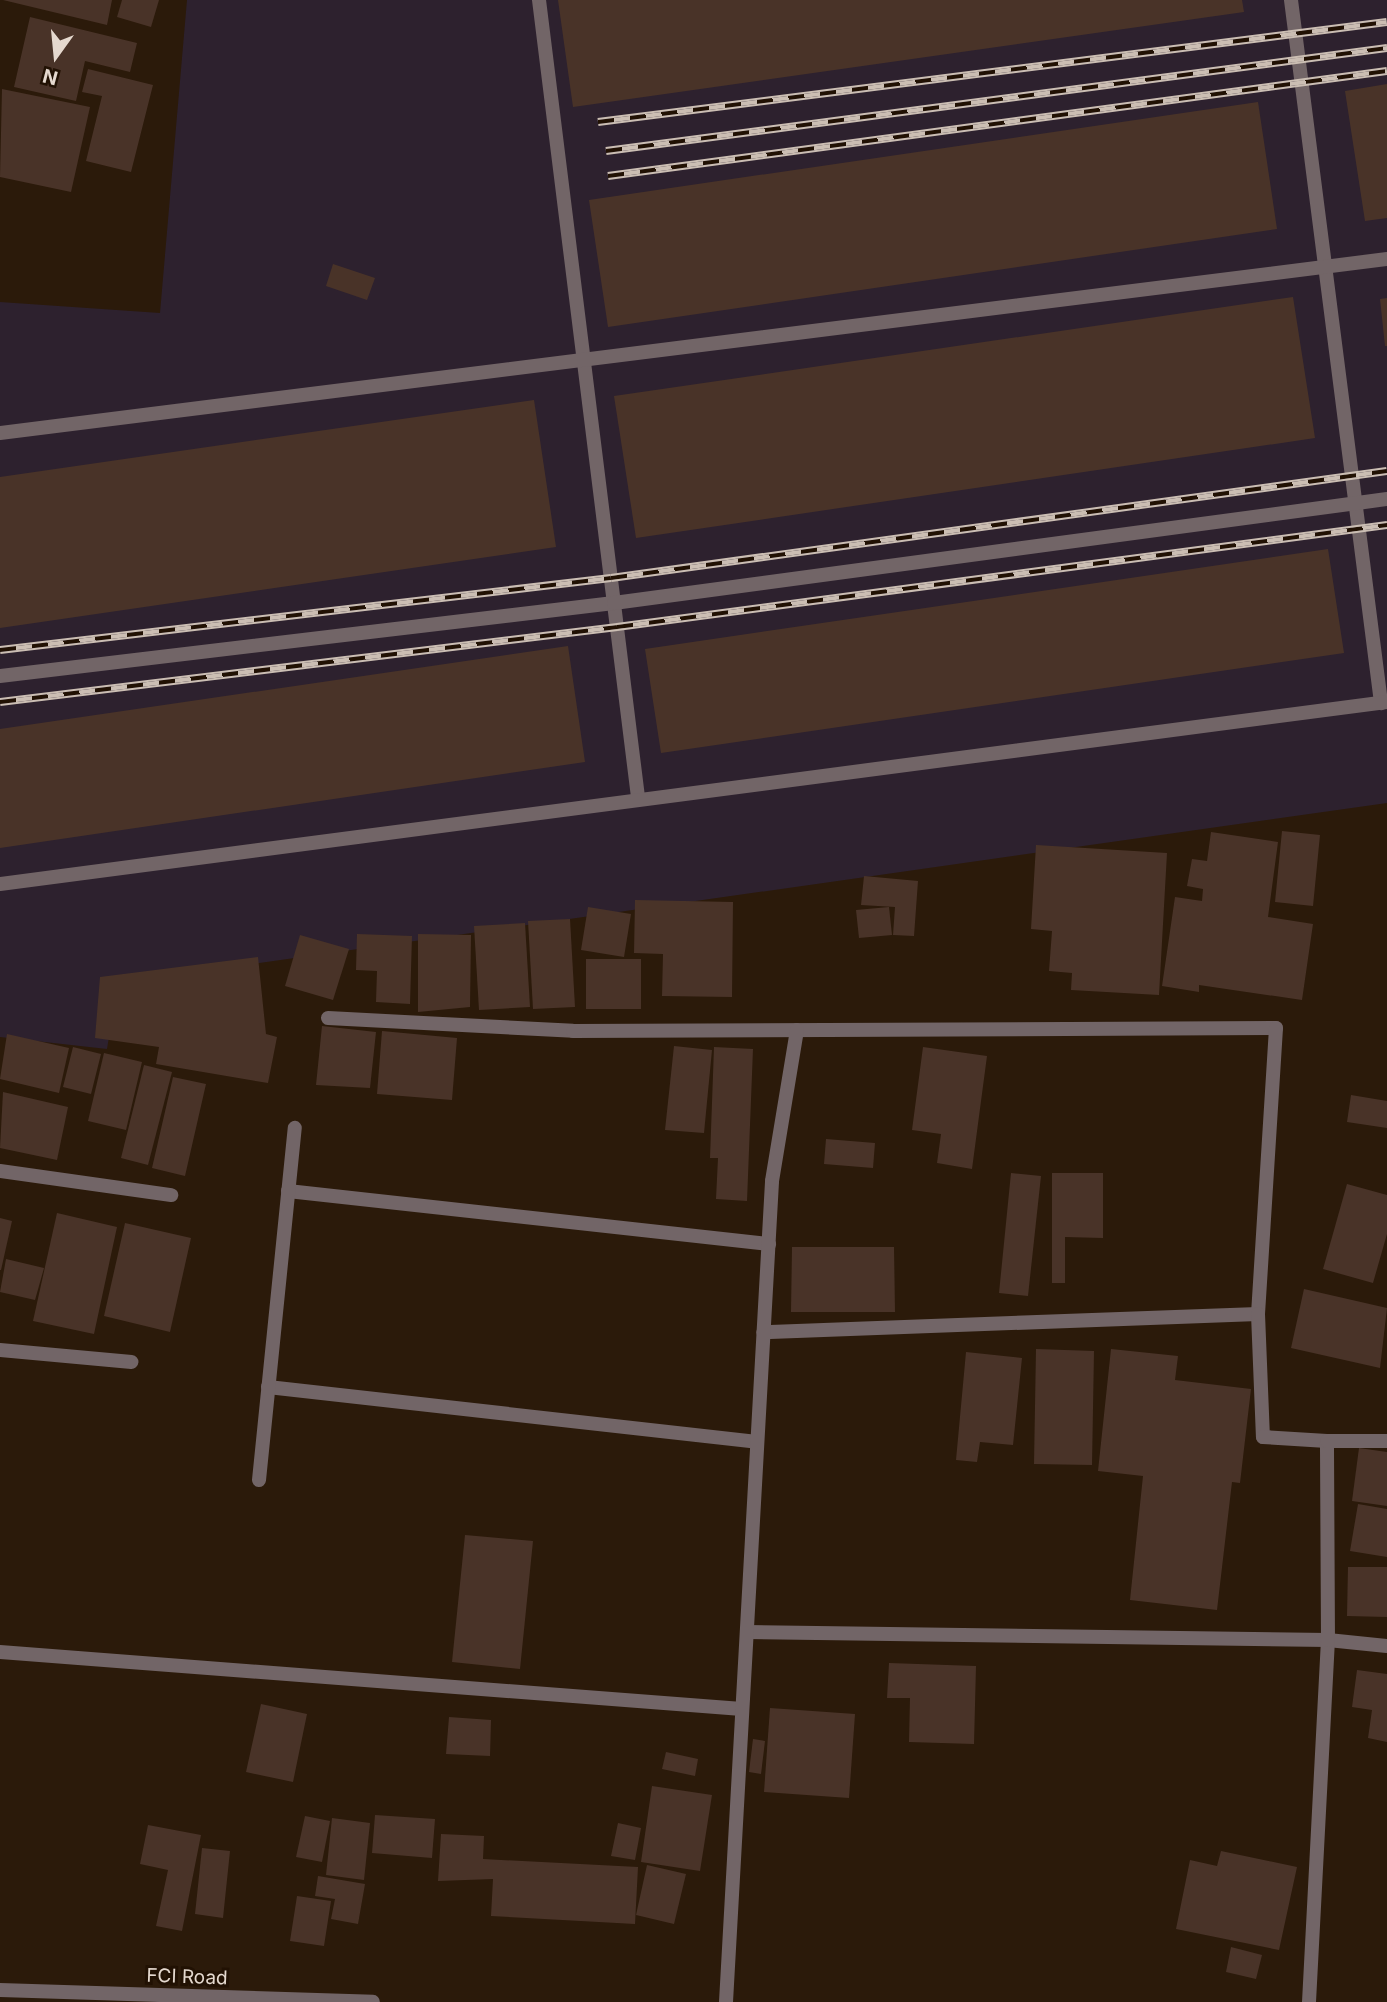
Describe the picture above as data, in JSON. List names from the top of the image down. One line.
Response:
{"streets":{"street":["FCI Road"]},"north":"bottom"}
